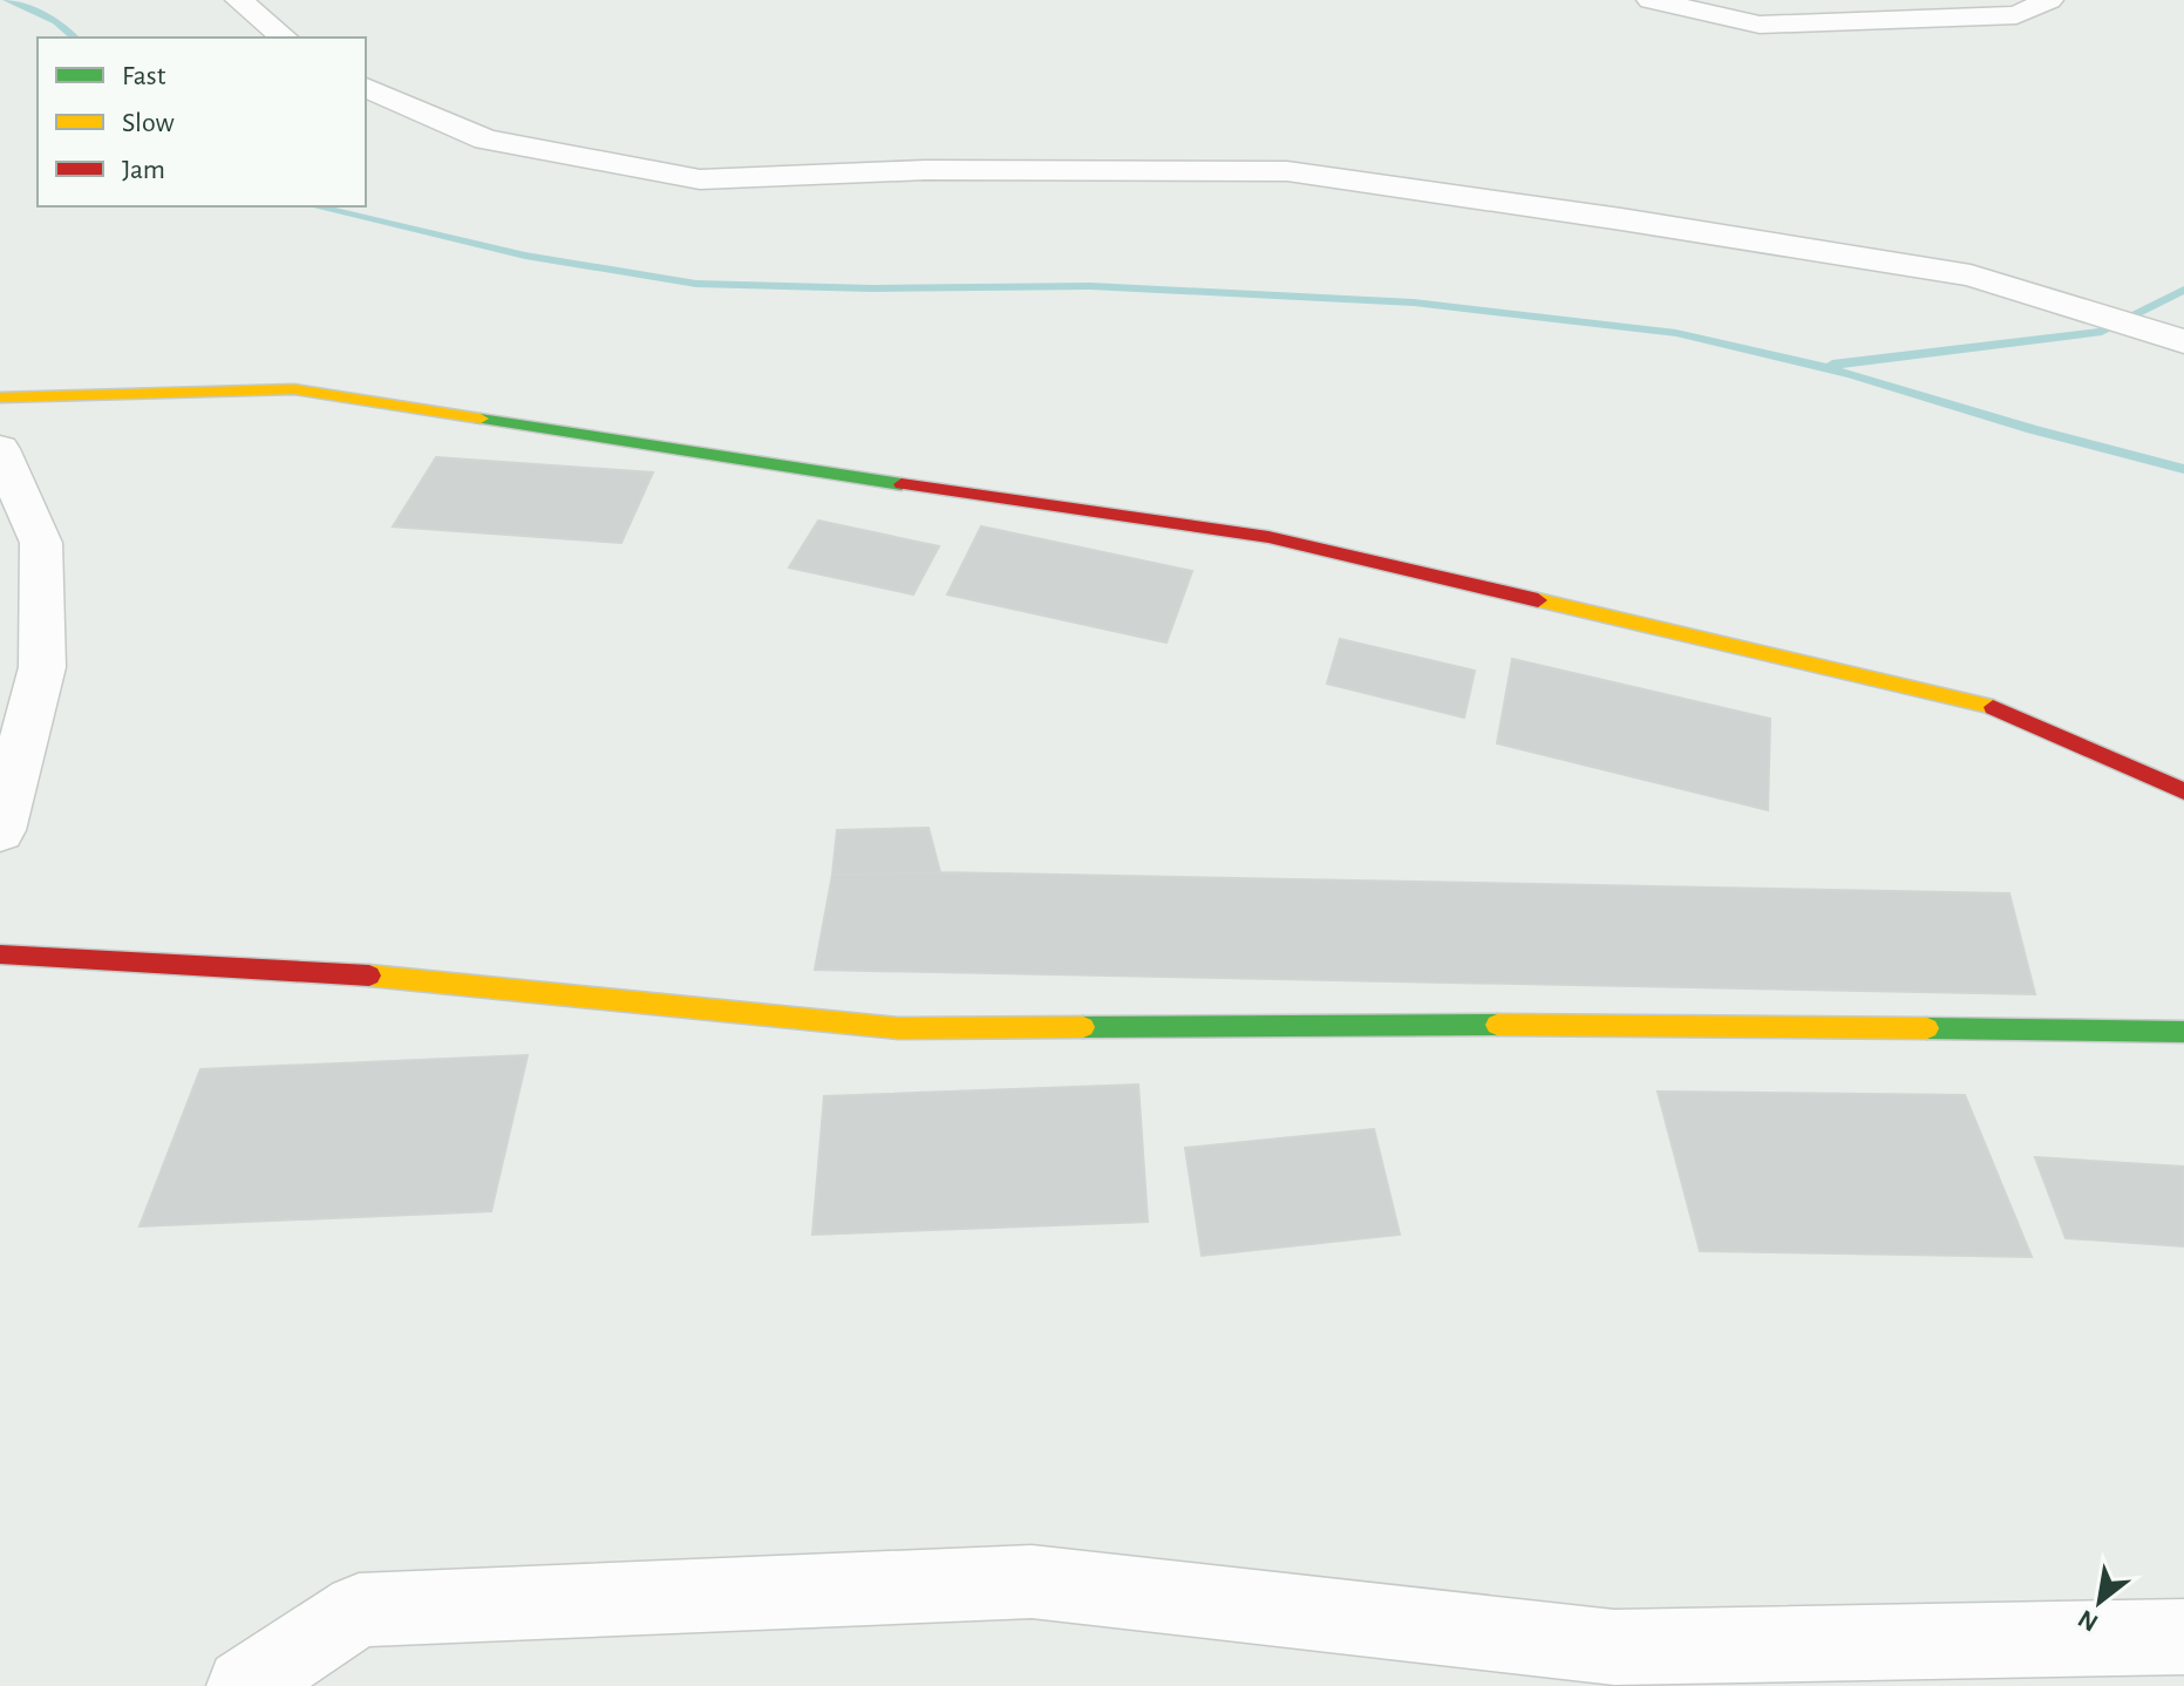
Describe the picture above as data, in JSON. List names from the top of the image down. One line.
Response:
{"legend":["Fast","Slow","Jam"],"north":"bottom left"}
